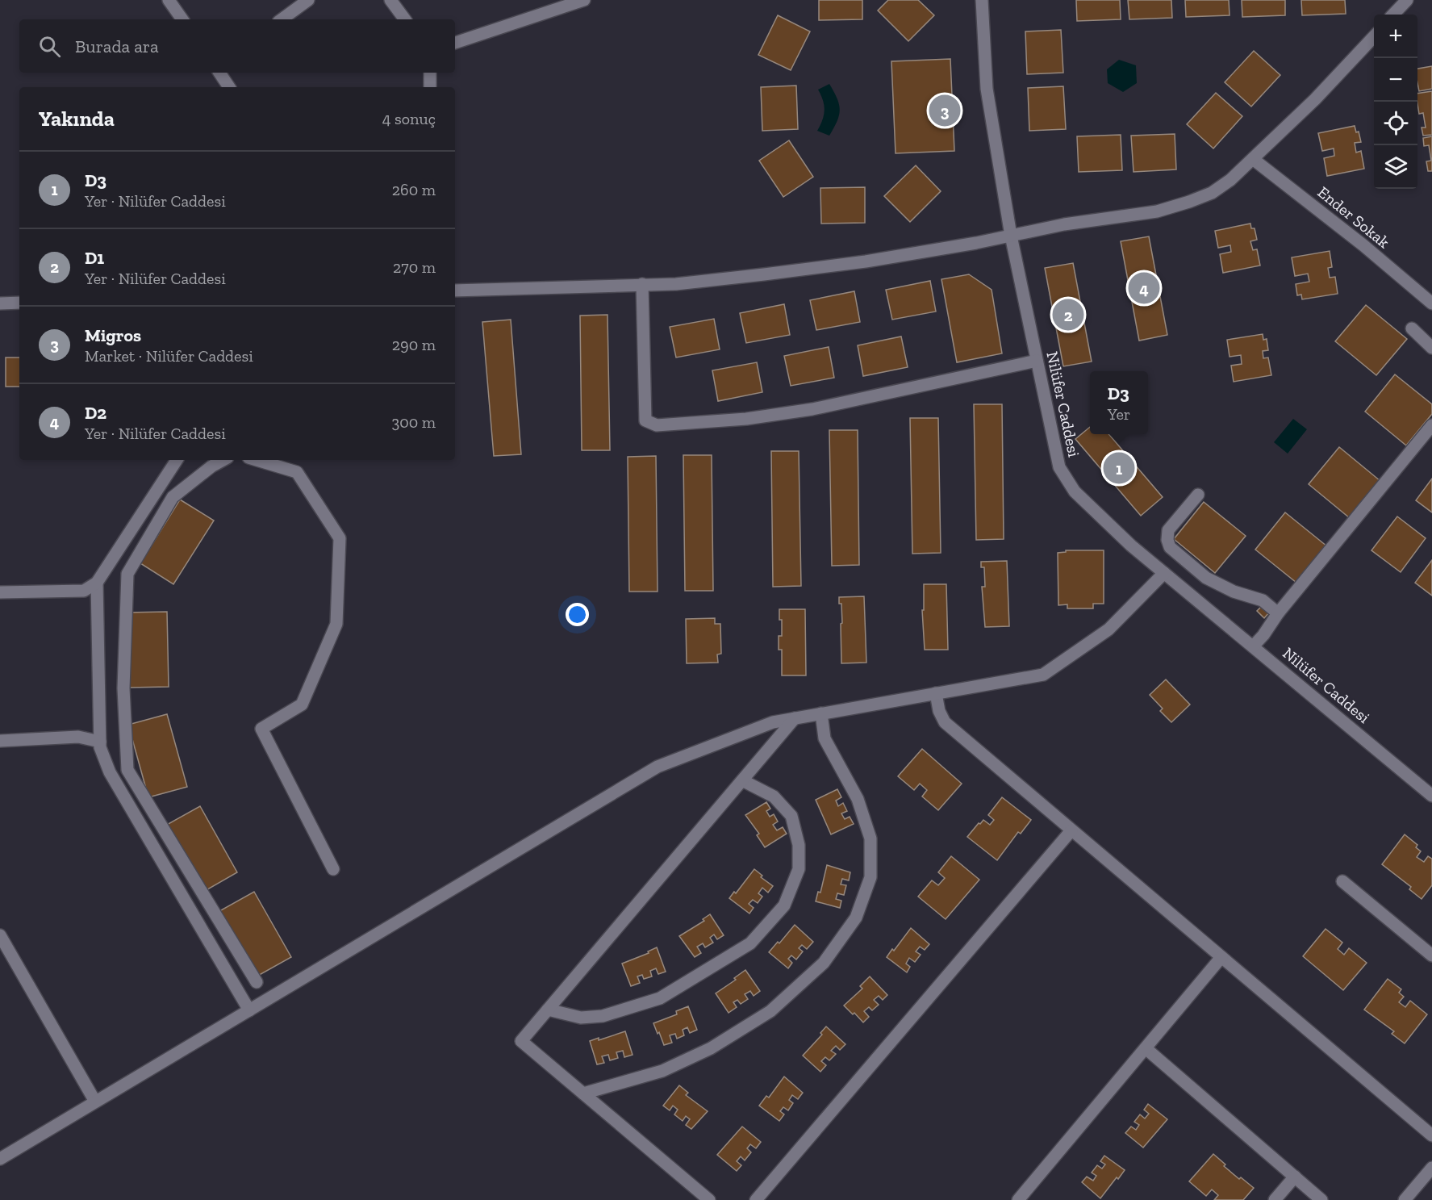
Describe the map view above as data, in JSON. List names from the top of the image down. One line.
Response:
{"streets":{"street":["Ender Sokak","Nilüfer Caddesi"]},"page":{"map_buttons":["+","−"],"search":"Burada ara","heading":["Yakında","4 sonuç"],"pins":["3","4","2","1"],"list":[{"mark":"1","name":"D3","note":"Yer · Nilüfer Caddesi","value":"260 m"},{"mark":"2","name":"D1","note":"Yer · Nilüfer Caddesi","value":"270 m"},{"mark":"3","name":"Migros","note":"Market · Nilüfer Caddesi","value":"290 m"},{"mark":"4","name":"D2","note":"Yer · Nilüfer Caddesi","value":"300 m"}],"popup":["D3","Yer"]}}
